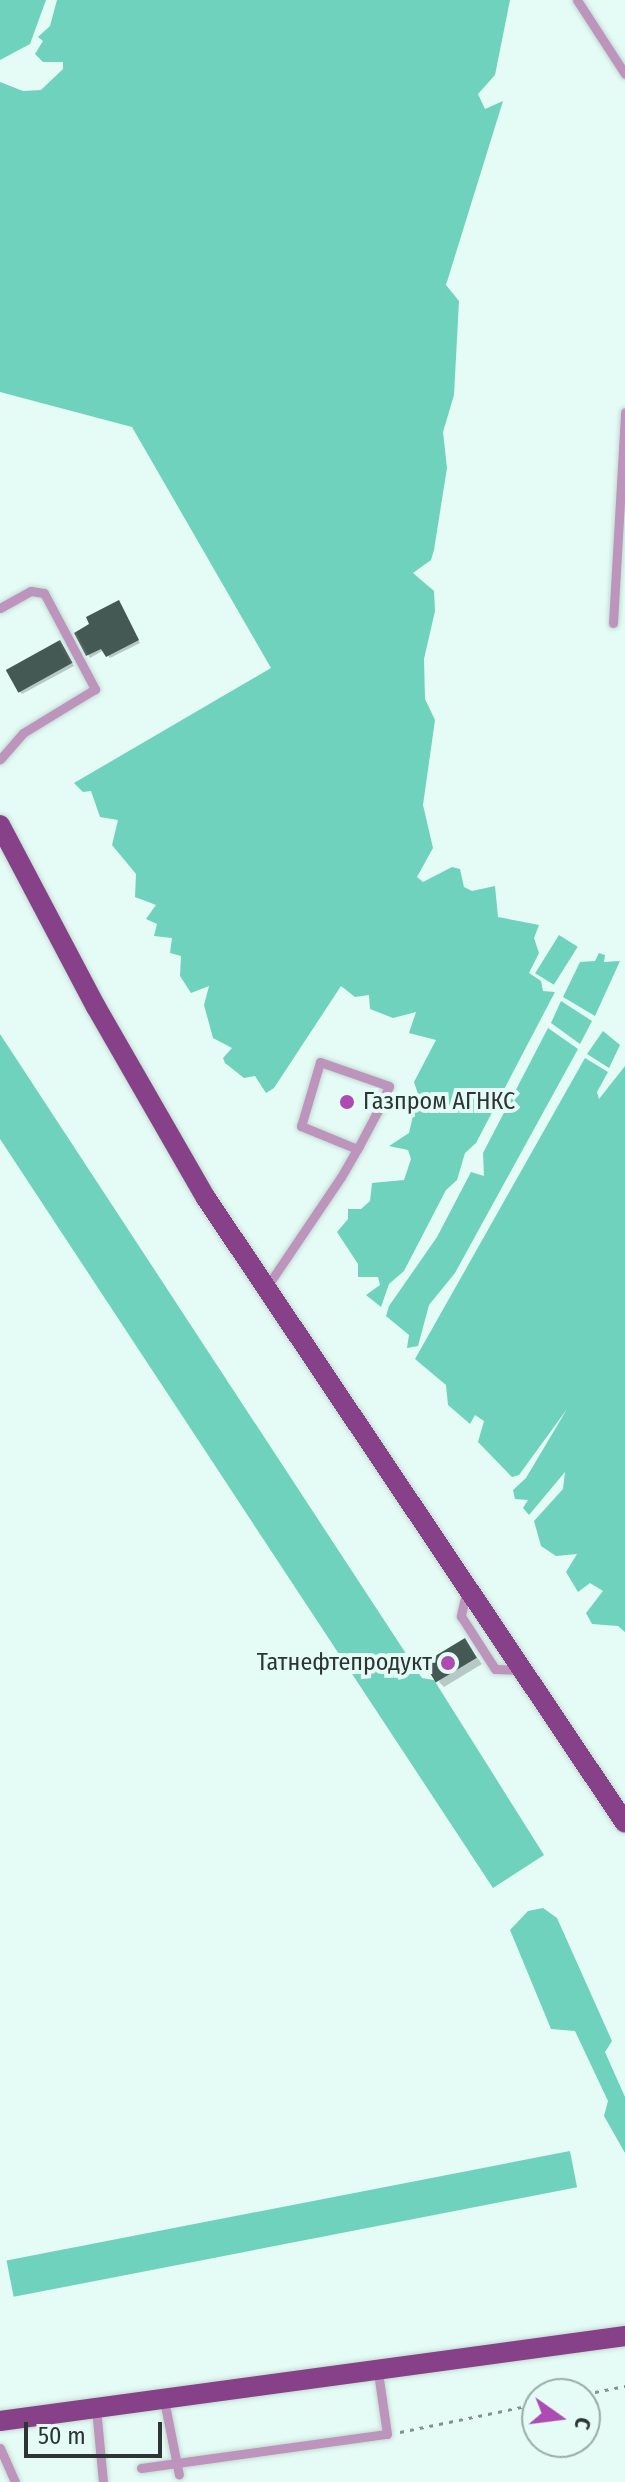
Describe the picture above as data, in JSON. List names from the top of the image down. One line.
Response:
{"places":["Газпром АГНКС","Татнефтепродукт"],"scale_bar":"50 m","north":"right"}
